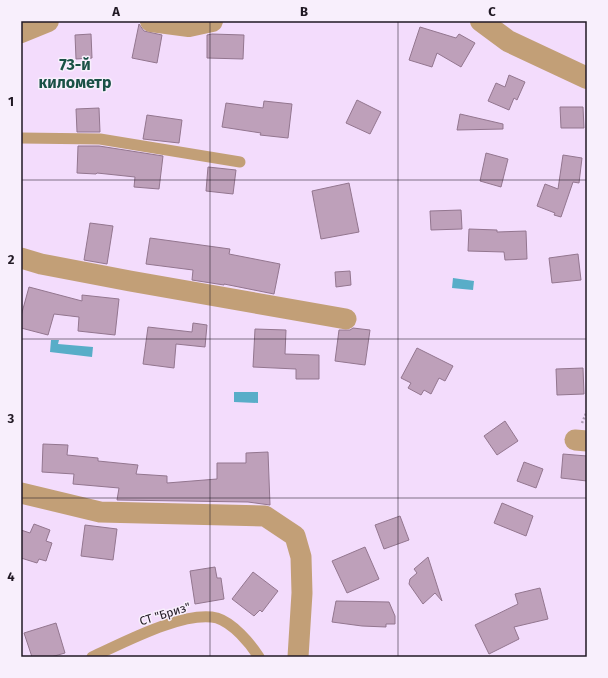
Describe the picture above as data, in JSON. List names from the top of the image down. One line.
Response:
{"streets":{"lane":["СТ \"Бриз\""]},"districts":["73-й километр"],"grid":{"columns":["A","B","C"],"rows":["1","2","3","4"]}}
